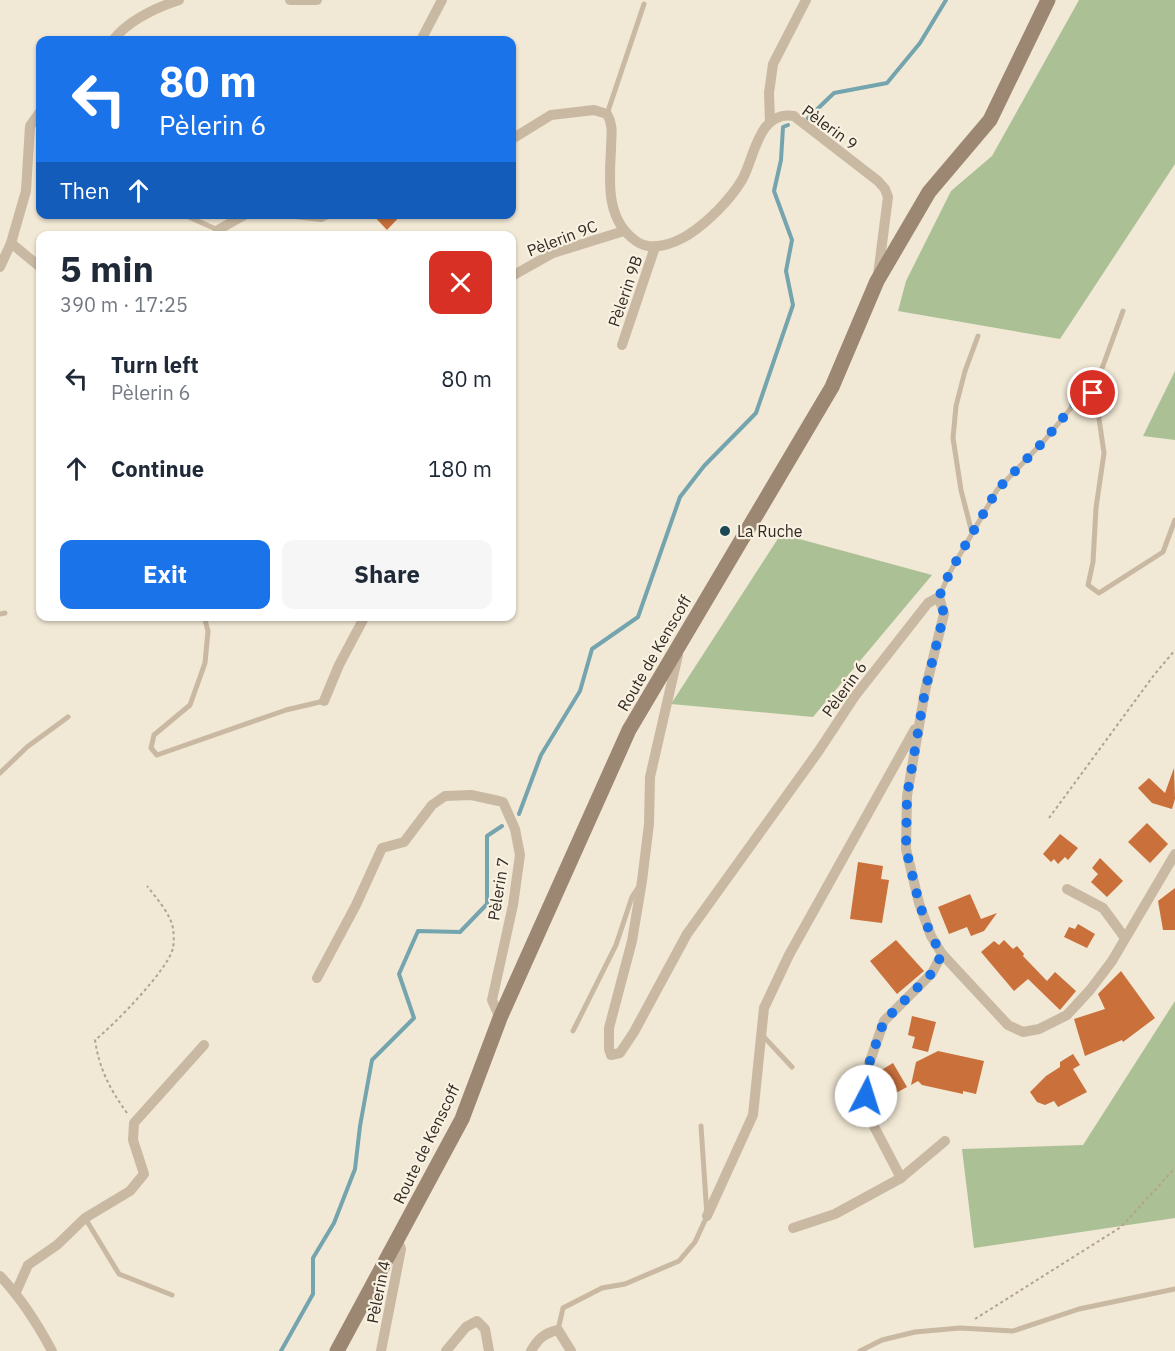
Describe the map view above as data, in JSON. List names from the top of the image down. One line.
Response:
{"streets":{"main road":["Route de Kenscoff"],"street":["Pèlerin 9","Pèlerin 9C","Pèlerin 9B","Pèlerin 6","Pèlerin 7","Pèlerin 4"]},"crossings":[["Pèlerin 9","Route de Kenscoff"],["Route de Kenscoff","Pèlerin 6"],["Route de Kenscoff","Pèlerin 7"],["Route de Kenscoff","Pèlerin 4"]],"places":["La Ruche"],"page":{"turn":["80 m","Pèlerin 6"],"then":"Then","heading":["5 min","390 m · 17:25"],"list":[{"name":"Turn left","note":"Pèlerin 6","value":"80 m"},{"name":"Continue","value":"180 m"}],"buttons":["Exit","Share"]}}
